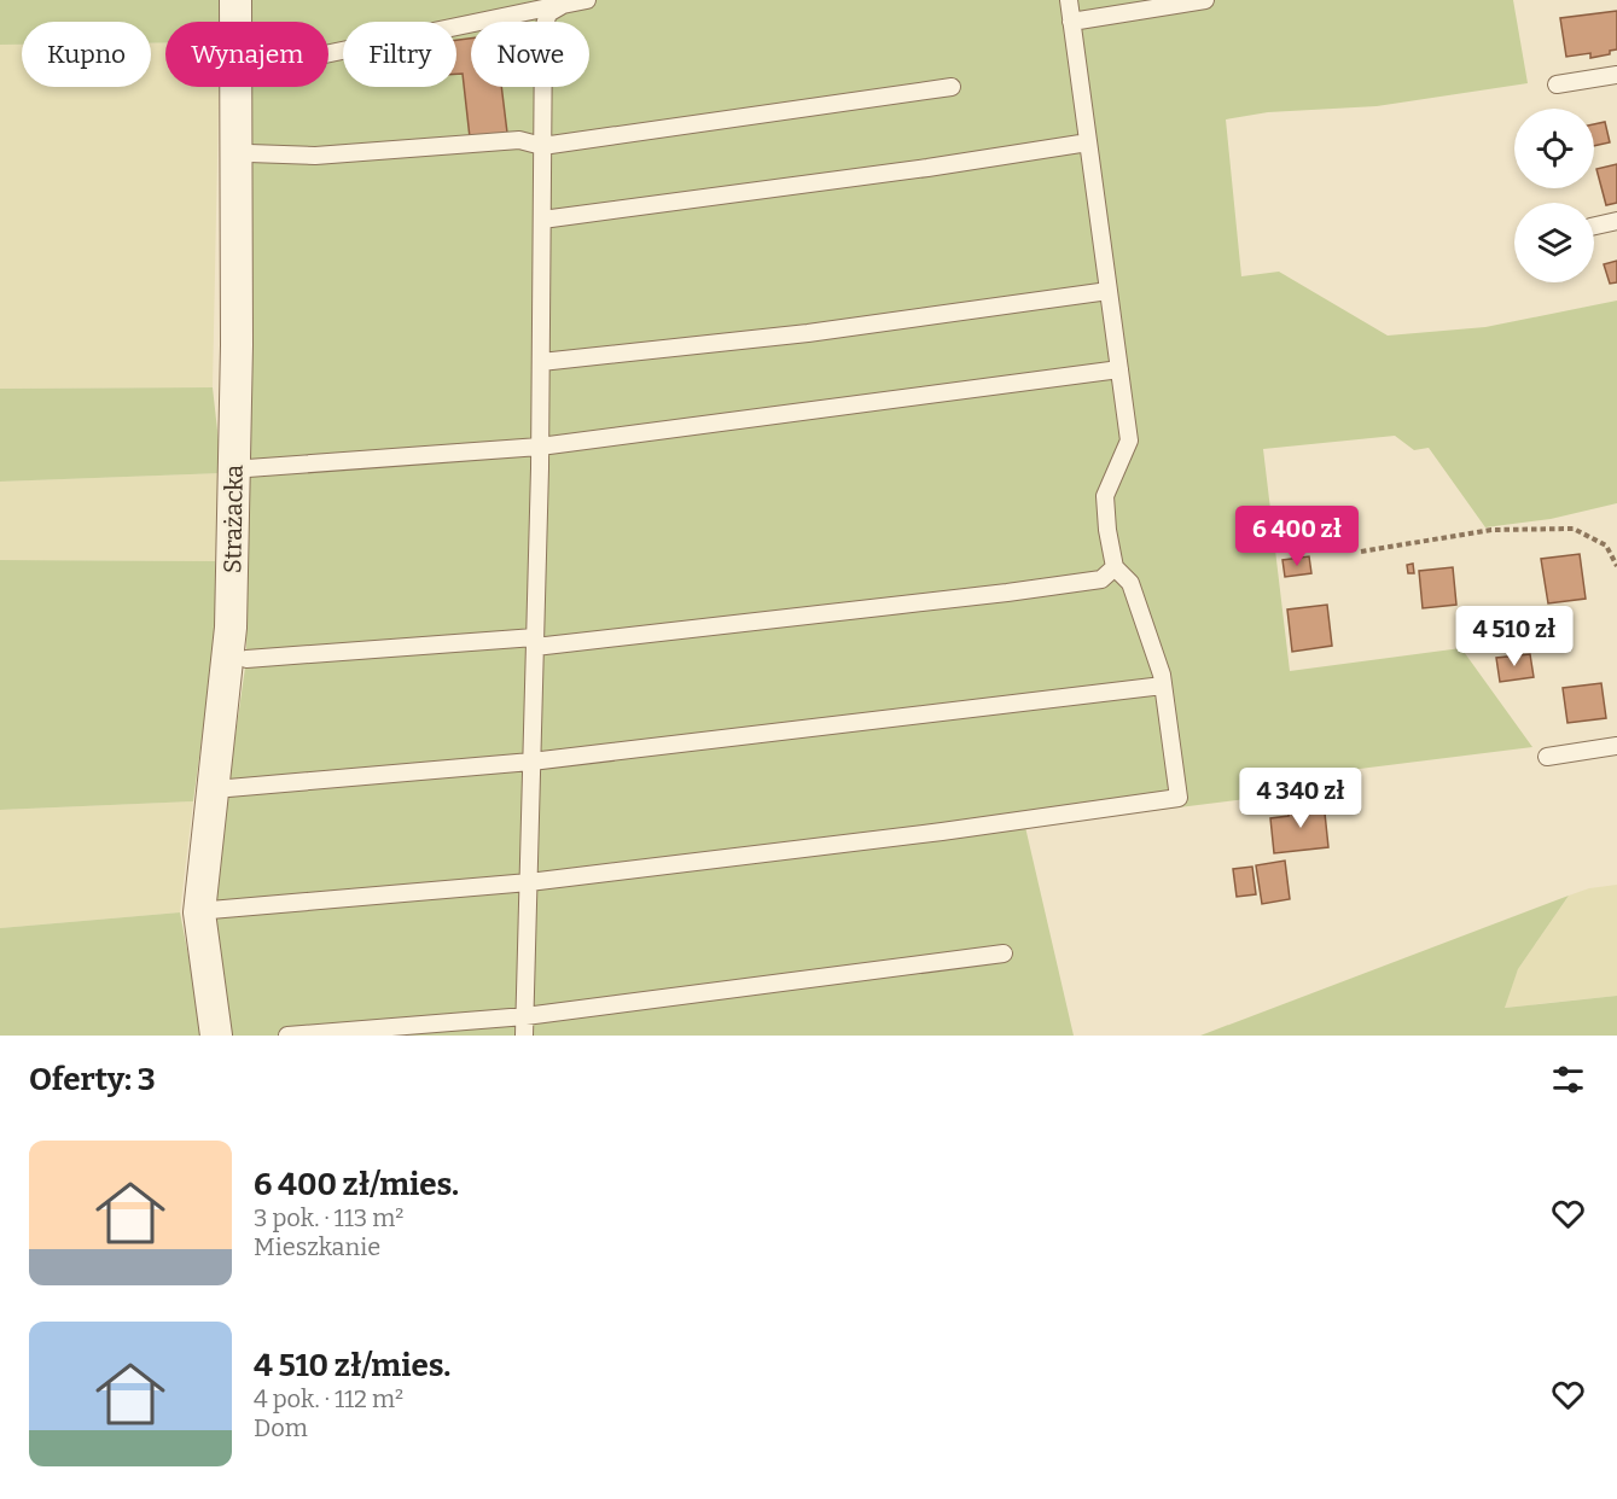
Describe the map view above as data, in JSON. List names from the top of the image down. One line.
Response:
{"streets":{"street":["Strażacka"]},"page":{"chip":["Kupno","Wynajem","Filtry","Nowe"],"price":["6 400 zł","4 510 zł","4 340 zł"],"heading":"Oferty: 3","list":[{"name":"6 400 zł/mies.","note":"3 pok. · 113 m² · Mieszkanie"},{"name":"4 510 zł/mies.","note":"4 pok. · 112 m² · Dom"}]}}
